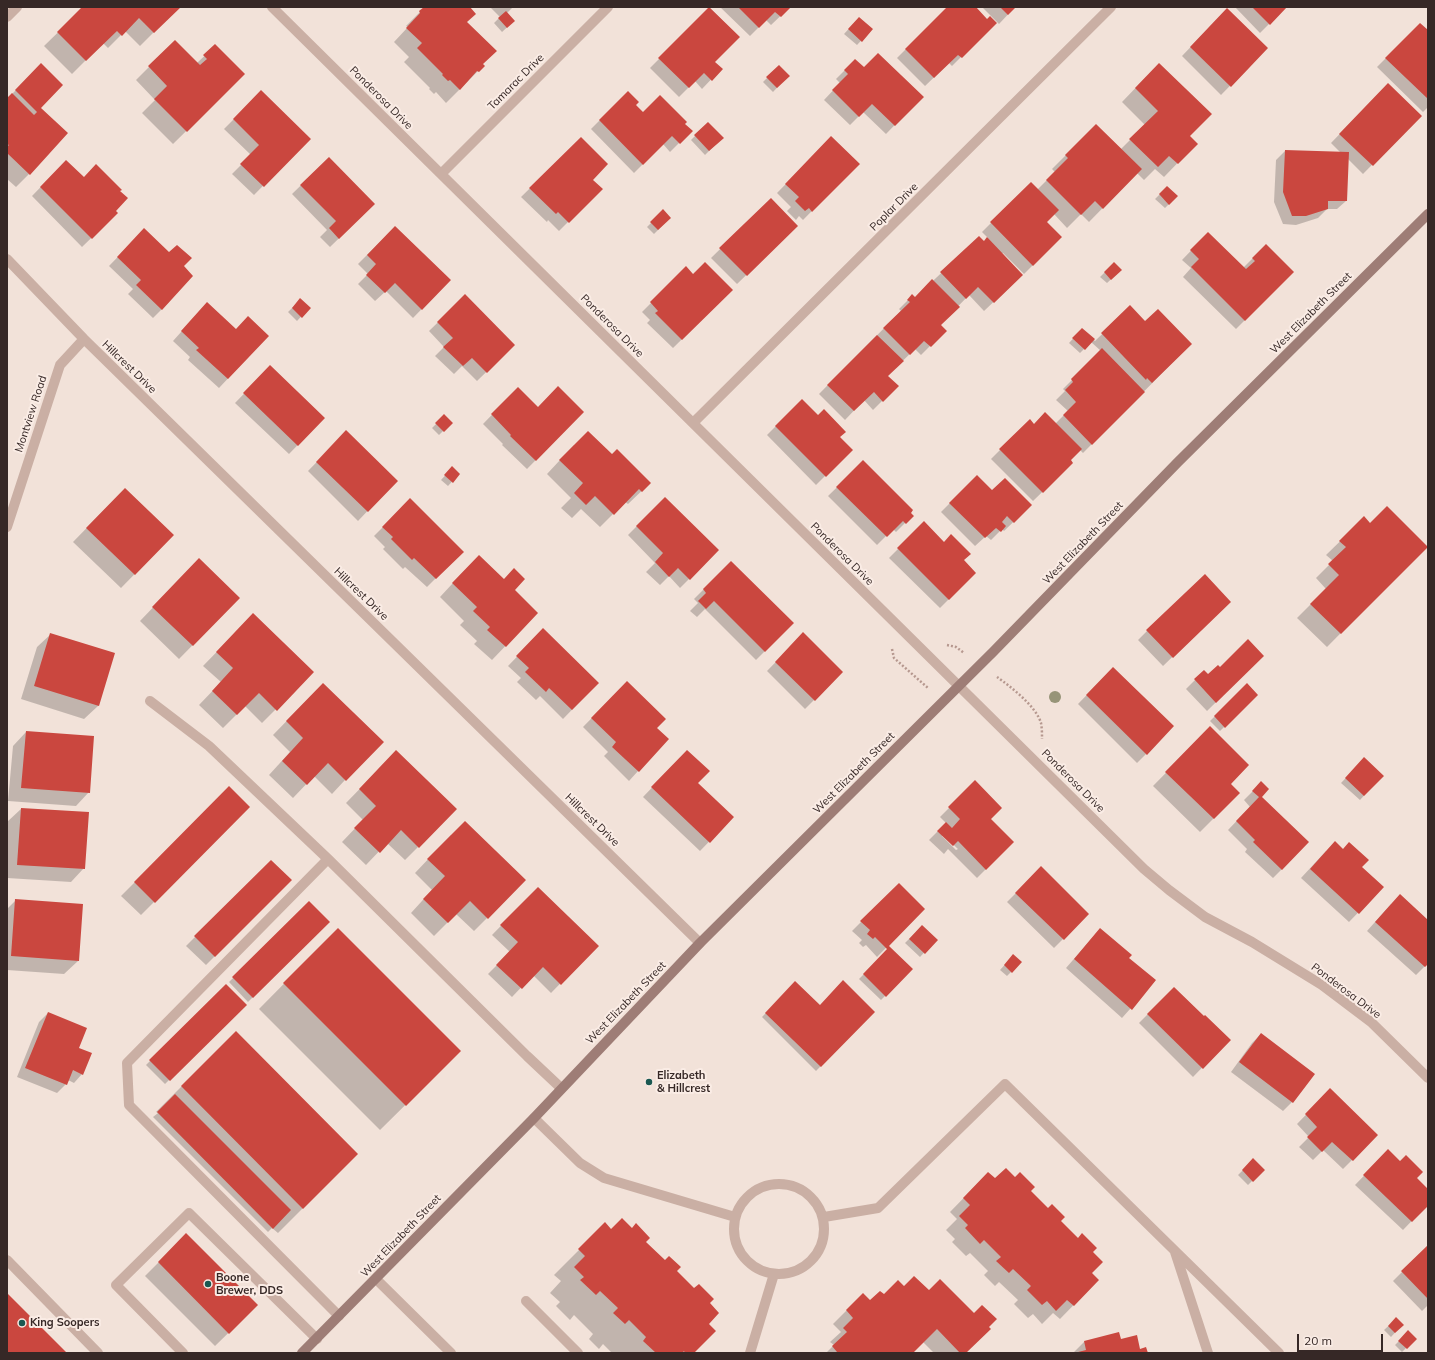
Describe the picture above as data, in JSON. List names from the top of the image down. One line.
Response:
{"streets":{"main road":["West Elizabeth Street"],"street":["Tamarac Drive","Ponderosa Drive","Poplar Drive","Hillcrest Drive","Montview Road"]},"crossings":[["Tamarac Drive","Ponderosa Drive"],["Ponderosa Drive","Poplar Drive"],["Ponderosa Drive","West Elizabeth Street"],["West Elizabeth Street","Hillcrest Drive"],["Hillcrest Drive","Montview Road"]],"places":["Elizabeth & Hillcrest","Boone Brewer, DDS","King Soopers"],"scale_bar":"20 m"}
